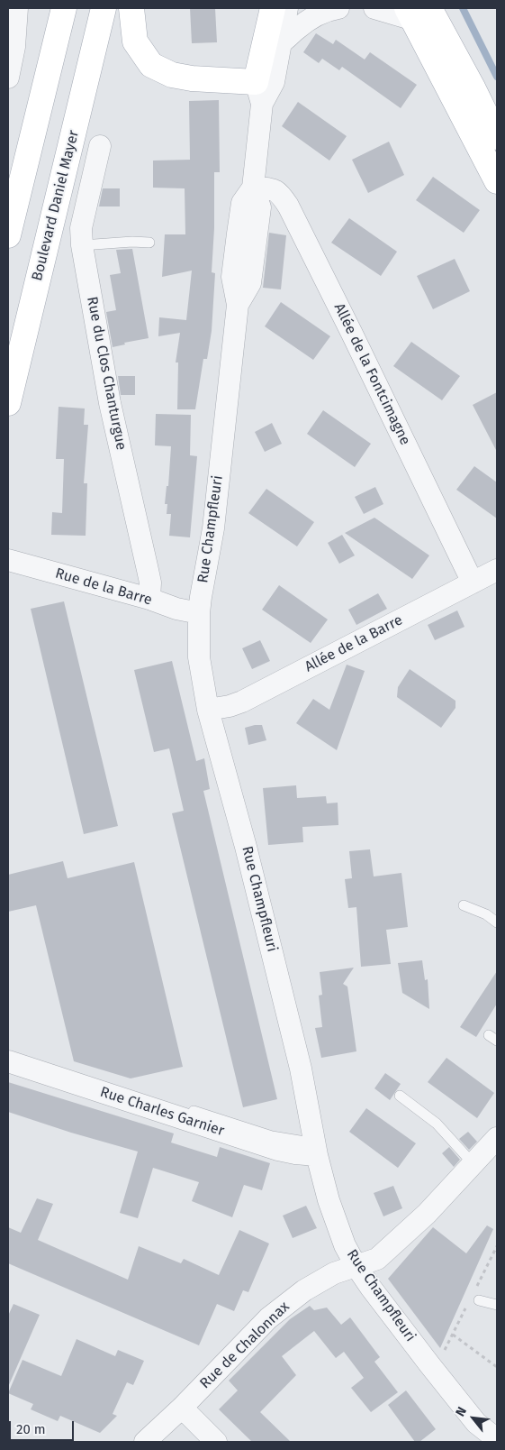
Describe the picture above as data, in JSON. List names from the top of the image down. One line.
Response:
{"streets":{"main road":["Boulevard Daniel Mayer"],"street":["Rue du Clos Chanturgue","Allée de la Fontcimagne","Rue Champfleuri","Rue de la Barre","Allée de la Barre","Rue Charles Garnier","Rue de Chalonnax"]},"crossings":[["Rue du Clos Chanturgue","Rue de la Barre"],["Allée de la Fontcimagne","Rue Champfleuri"],["Allée de la Fontcimagne","Allée de la Barre"],["Rue Champfleuri","Rue de la Barre"],["Rue Champfleuri","Allée de la Barre"],["Rue Champfleuri","Rue Charles Garnier"],["Rue Champfleuri","Rue de Chalonnax"]],"scale_bar":"20 m","north":"top left"}
